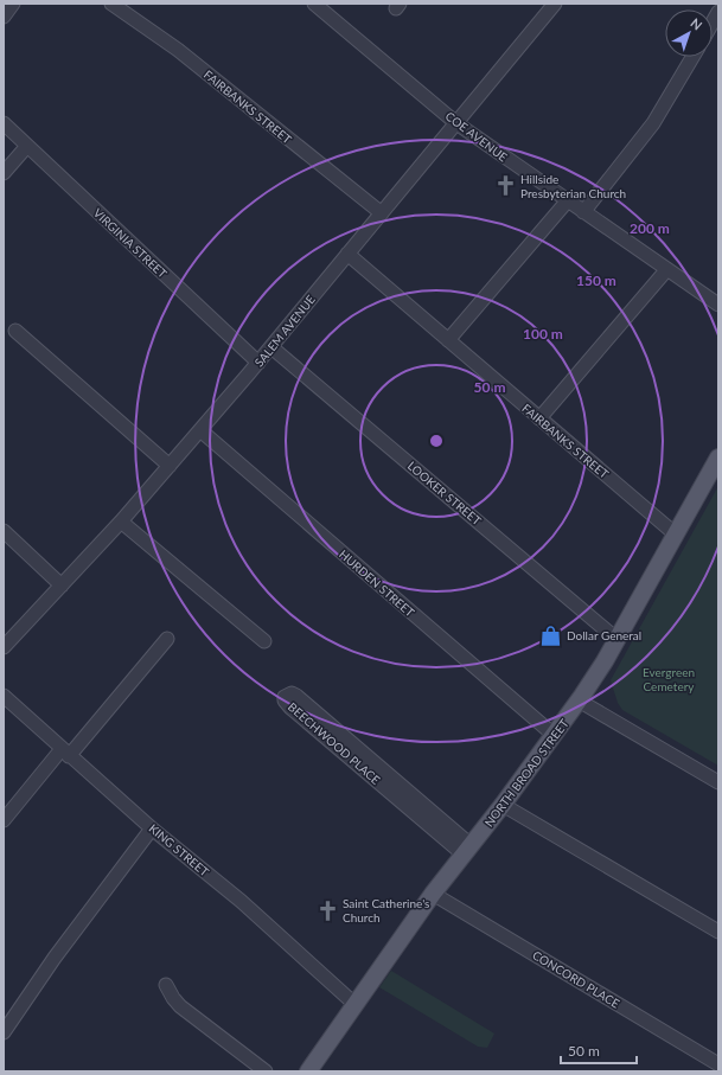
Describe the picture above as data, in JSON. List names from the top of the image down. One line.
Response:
{"streets":{"main road":["NORTH BROAD STREET"],"street":["FAIRBANKS STREET","COE AVENUE","VIRGINIA STREET","SALEM AVENUE","LOOKER STREET","HURDEN STREET","BEECHWOOD PLACE","KING STREET","CONCORD PLACE"]},"crossings":[["FAIRBANKS STREET","SALEM AVENUE"],["FAIRBANKS STREET","NORTH BROAD STREET"],["COE AVENUE","SALEM AVENUE"],["VIRGINIA STREET","SALEM AVENUE"],["SALEM AVENUE","LOOKER STREET"],["SALEM AVENUE","HURDEN STREET"],["LOOKER STREET","NORTH BROAD STREET"],["HURDEN STREET","NORTH BROAD STREET"],["BEECHWOOD PLACE","NORTH BROAD STREET"],["NORTH BROAD STREET","KING STREET"],["NORTH BROAD STREET","CONCORD PLACE"]],"parks":["Evergreen Cemetery"],"places":{"church":["Hillside Presbyterian Church","Saint Catherine's Church"],"shop":["Dollar General"]},"scale_bar":"50 m","north":"top right","rings":["200 m","150 m","100 m","50 m"]}
